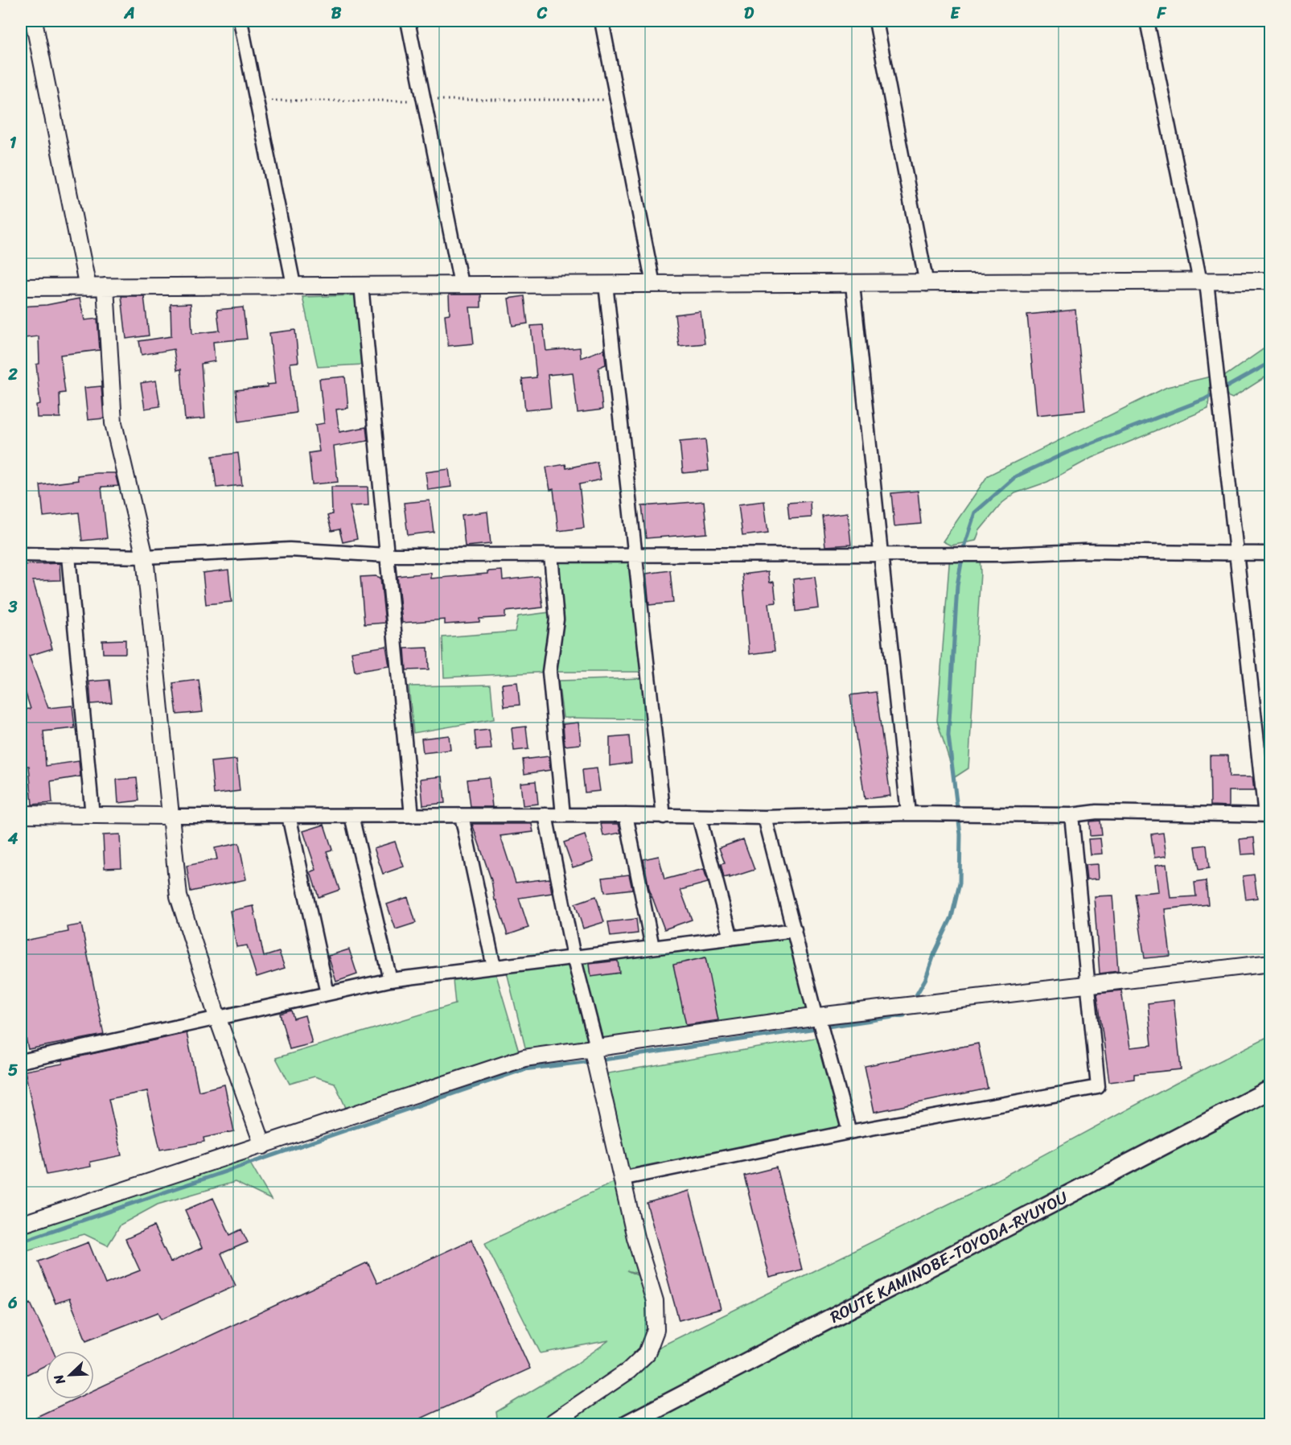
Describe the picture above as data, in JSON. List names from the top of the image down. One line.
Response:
{"streets":{"main road":["ROUTE KAMINOBE-TOYODA-RYUYOU"]},"north":"bottom left","grid":{"columns":["A","B","C","D","E","F"],"rows":["1","2","3","4","5","6"]}}
